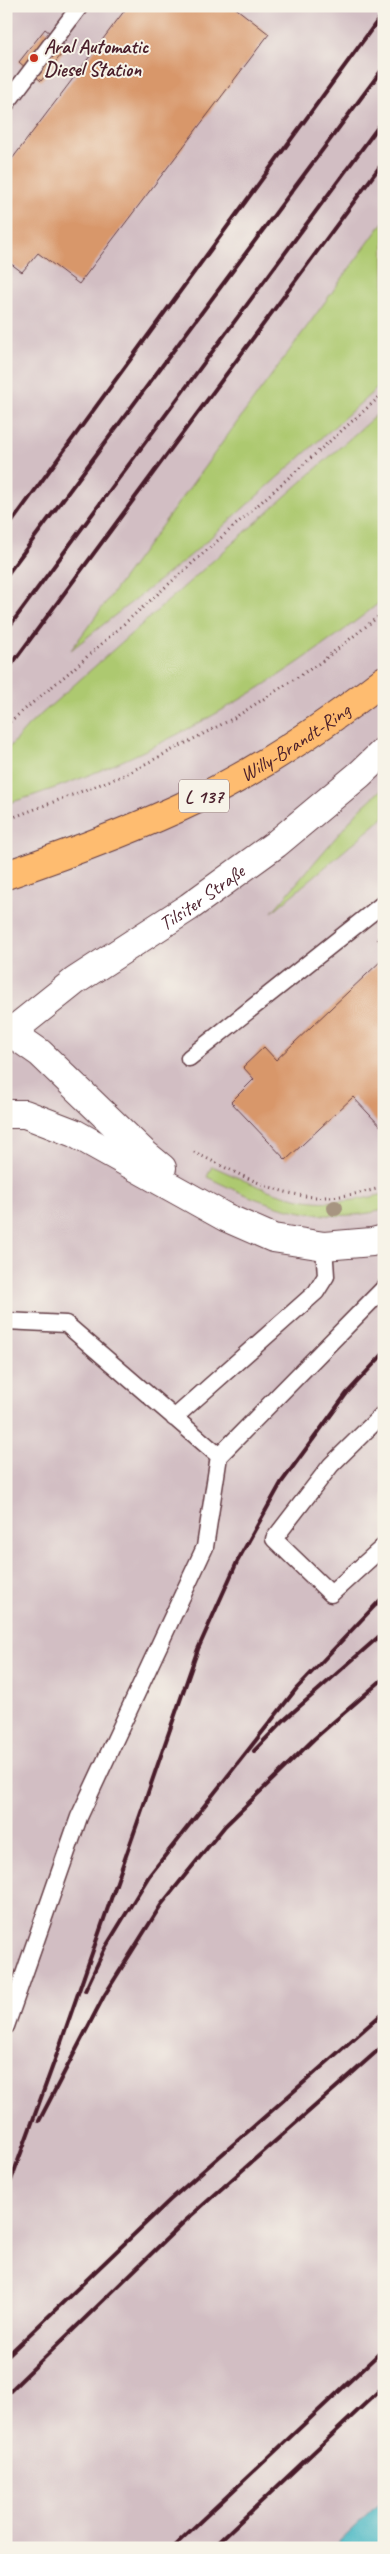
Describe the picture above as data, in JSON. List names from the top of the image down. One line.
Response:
{"streets":{"main road":["Willy-Brandt-Ring","L 137"],"street":["Tilsiter Straße"]},"places":["Aral Automatic Diesel Station"]}
